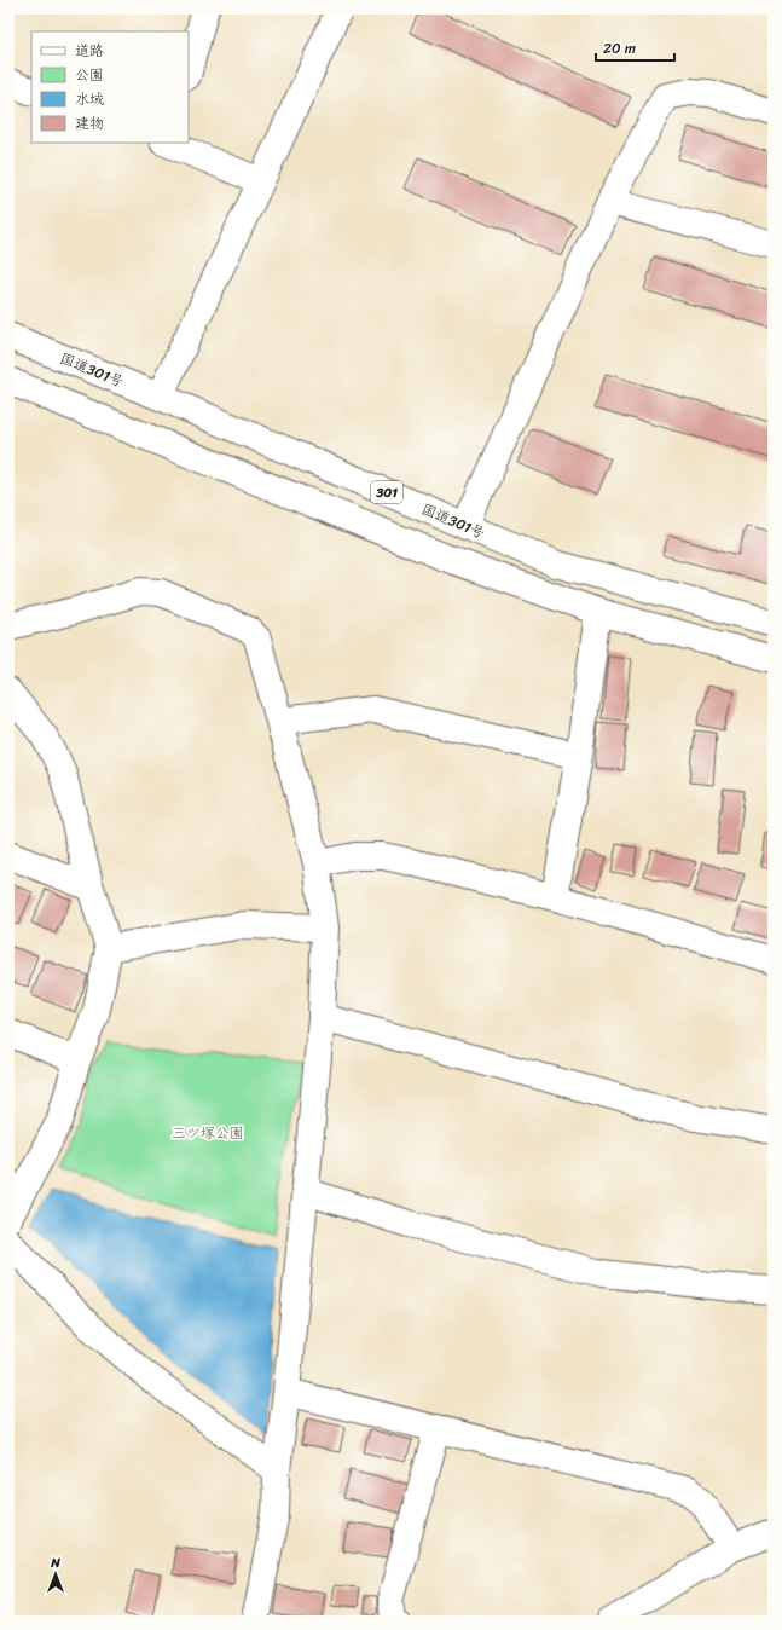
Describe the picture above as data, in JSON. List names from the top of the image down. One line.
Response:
{"streets":{"main road":["国道301号","301"]},"parks":["三ツ塚公園"],"legend":["道路","公園","水域","建物"],"scale_bar":"20 m","north":"top"}
